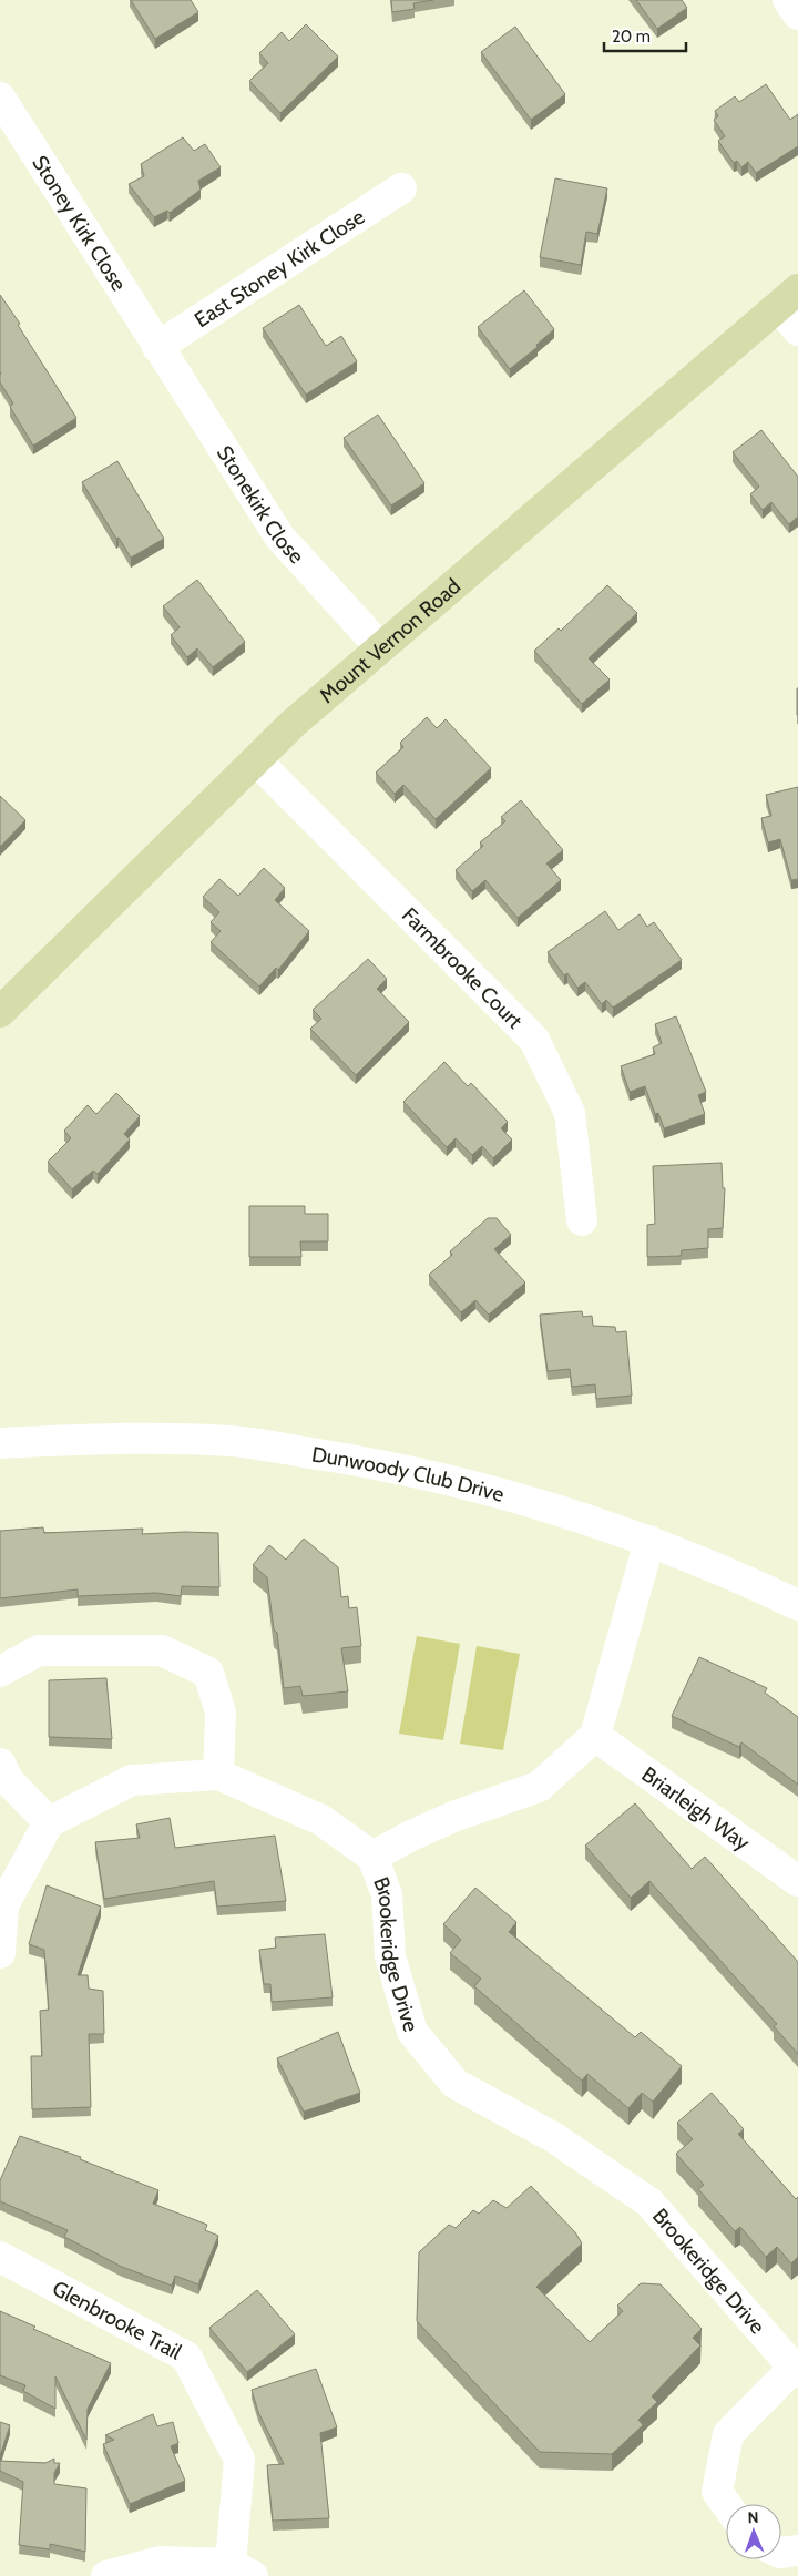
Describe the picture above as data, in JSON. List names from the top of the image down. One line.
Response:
{"streets":{"main road":["Mount Vernon Road"],"street":["Stoney Kirk Close","East Stoney Kirk Close","Stonekirk Close","Farmbrooke Court","Dunwoody Club Drive","Briarleigh Way","Brookeridge Drive","Glenbrooke Trail"]},"crossings":[["Stoney Kirk Close","East Stoney Kirk Close"],["Stoney Kirk Close","Stonekirk Close"],["East Stoney Kirk Close","Stonekirk Close"],["Stonekirk Close","Mount Vernon Road"],["Mount Vernon Road","Farmbrooke Court"],["Briarleigh Way","Brookeridge Drive"]],"scale_bar":"20 m","north":"top"}
